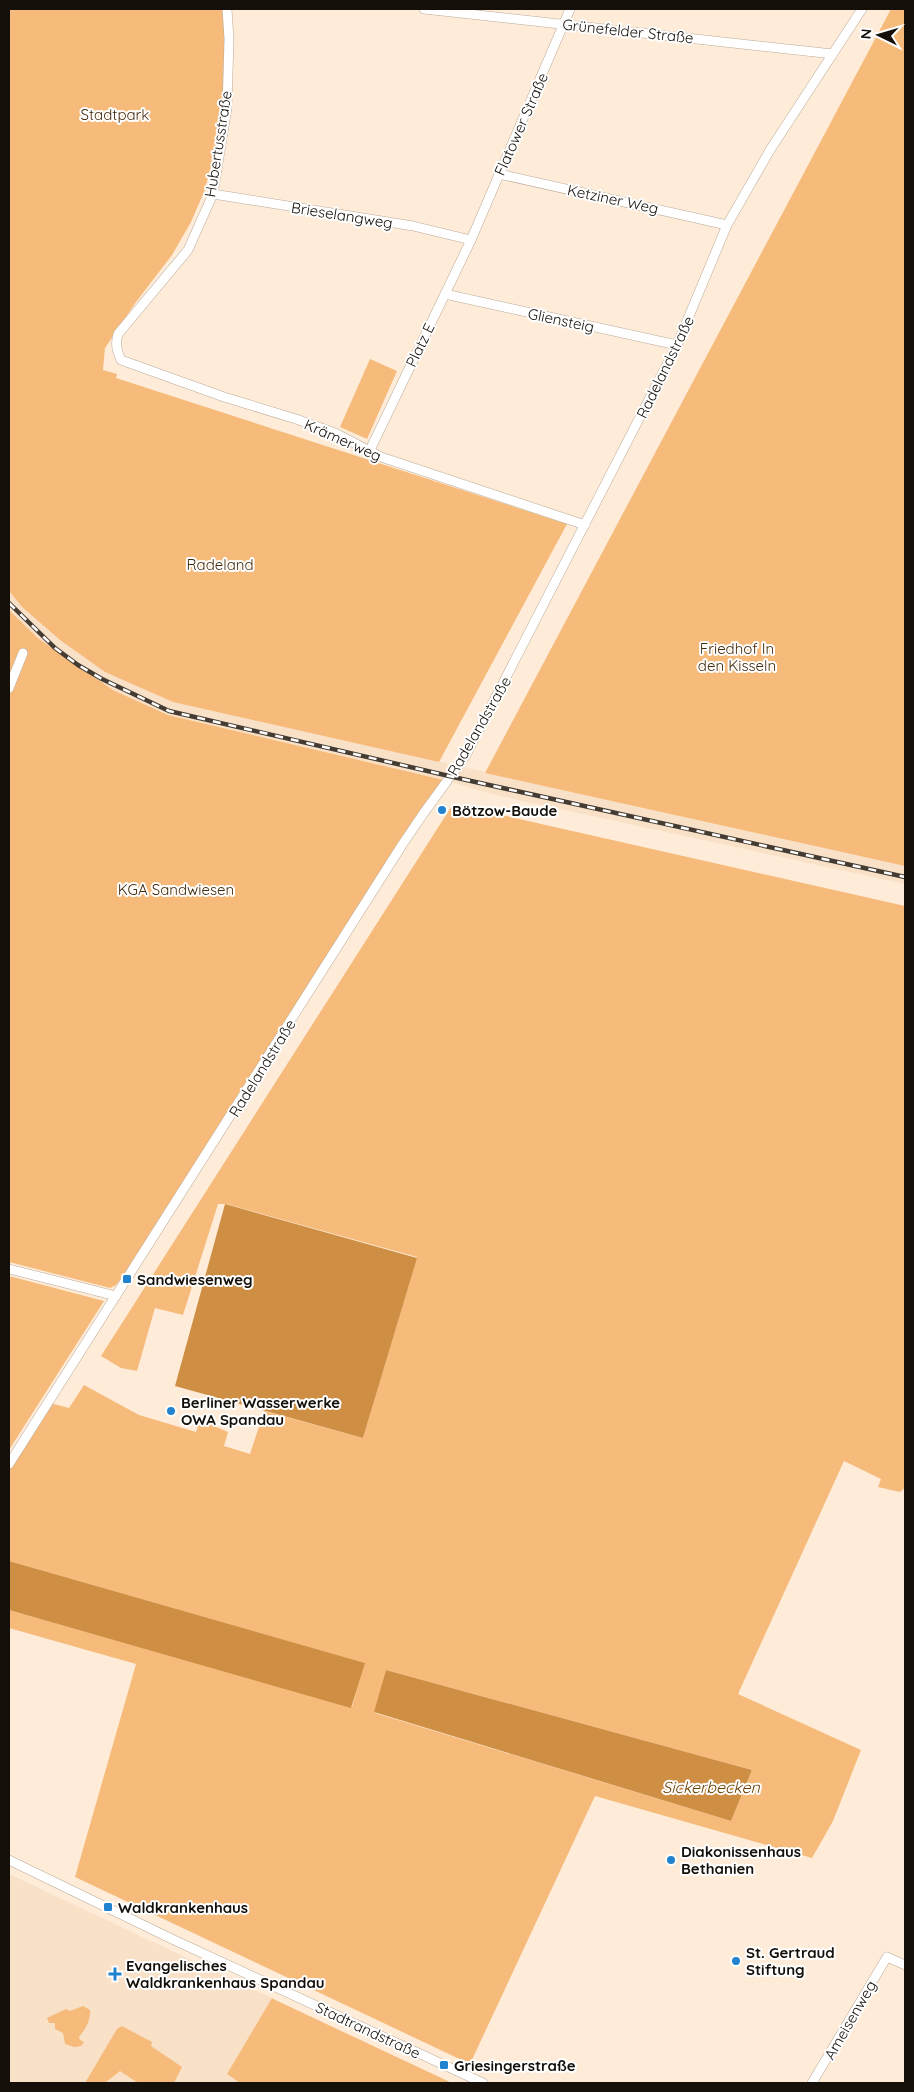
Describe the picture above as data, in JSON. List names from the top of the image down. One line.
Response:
{"streets":{"street":["Grünefelder Straße","Flatower Straße","Hubertusstraße","Ketziner Weg","Brieselangweg","Gliensteig","Platz E","Radelandstraße","Krämerweg","Ameisenweg","Stadtrandstraße"]},"crossings":[["Grünefelder Straße","Flatower Straße"],["Grünefelder Straße","Radelandstraße"],["Flatower Straße","Ketziner Weg"],["Flatower Straße","Brieselangweg"],["Flatower Straße","Platz E"],["Hubertusstraße","Brieselangweg"],["Hubertusstraße","Krämerweg"],["Ketziner Weg","Radelandstraße"],["Brieselangweg","Platz E"],["Gliensteig","Platz E"],["Gliensteig","Radelandstraße"],["Platz E","Krämerweg"],["Radelandstraße","Krämerweg"]],"water":["Sickerbecken"],"parks":["Stadtpark","Radeland","Friedhof In den Kisseln","KGA Sandwiesen"],"places":{"other":["Bötzow-Baude","Berliner Wasserwerke OWA Spandau","Diakonissenhaus Bethanien","St. Gertraud Stiftung"],"transit":["Sandwiesenweg","Waldkrankenhaus","Griesingerstraße"],"health":["Evangelisches Waldkrankenhaus Spandau"]},"north":"left"}
